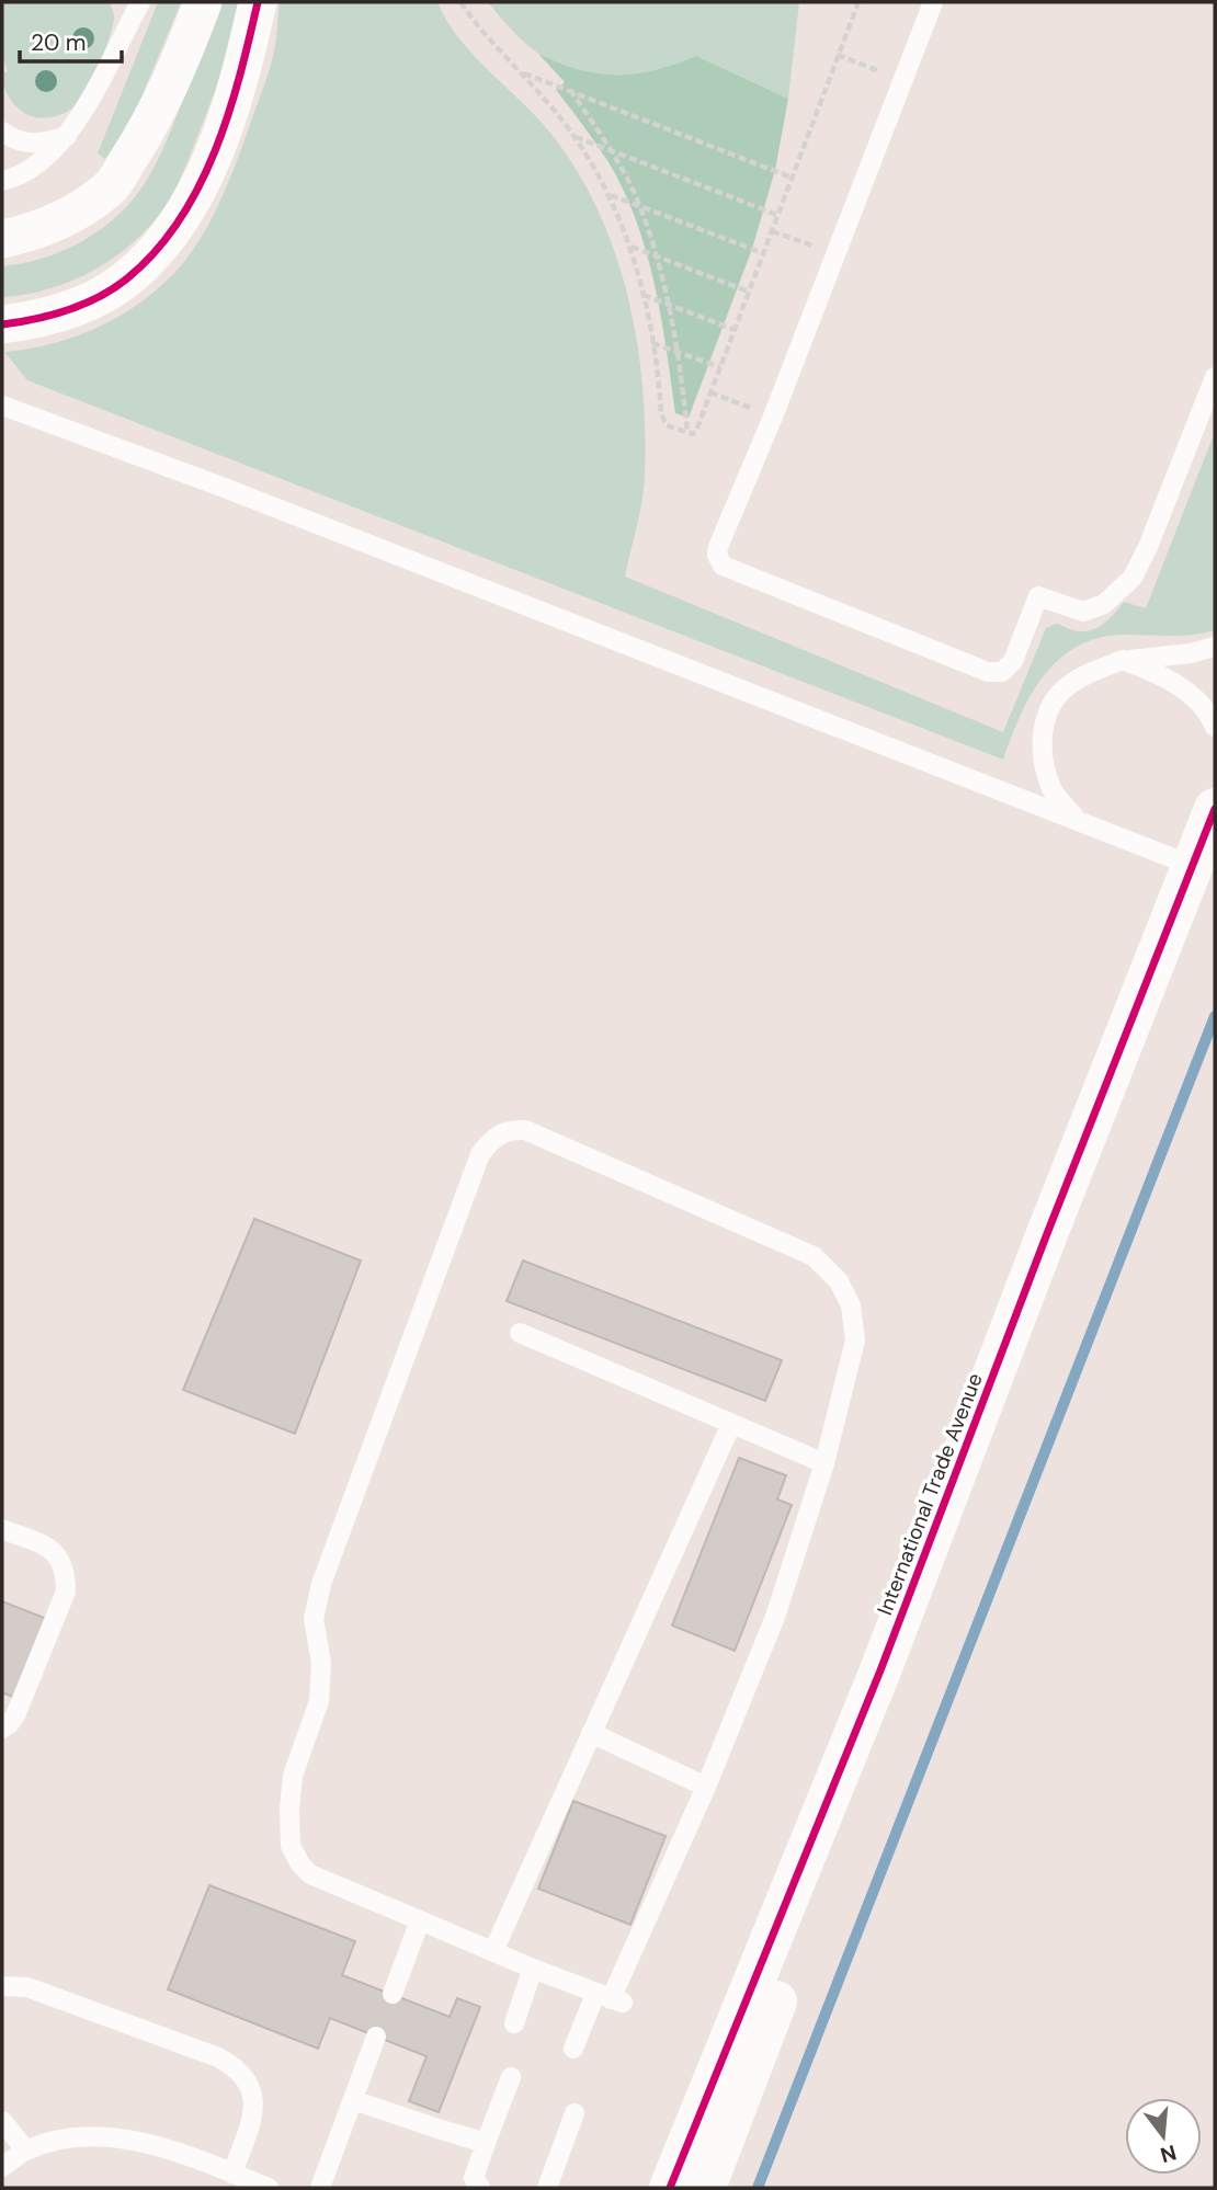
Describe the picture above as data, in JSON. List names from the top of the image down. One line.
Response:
{"streets":{"street":["International Trade Avenue"]},"scale_bar":"20 m","north":"bottom"}
